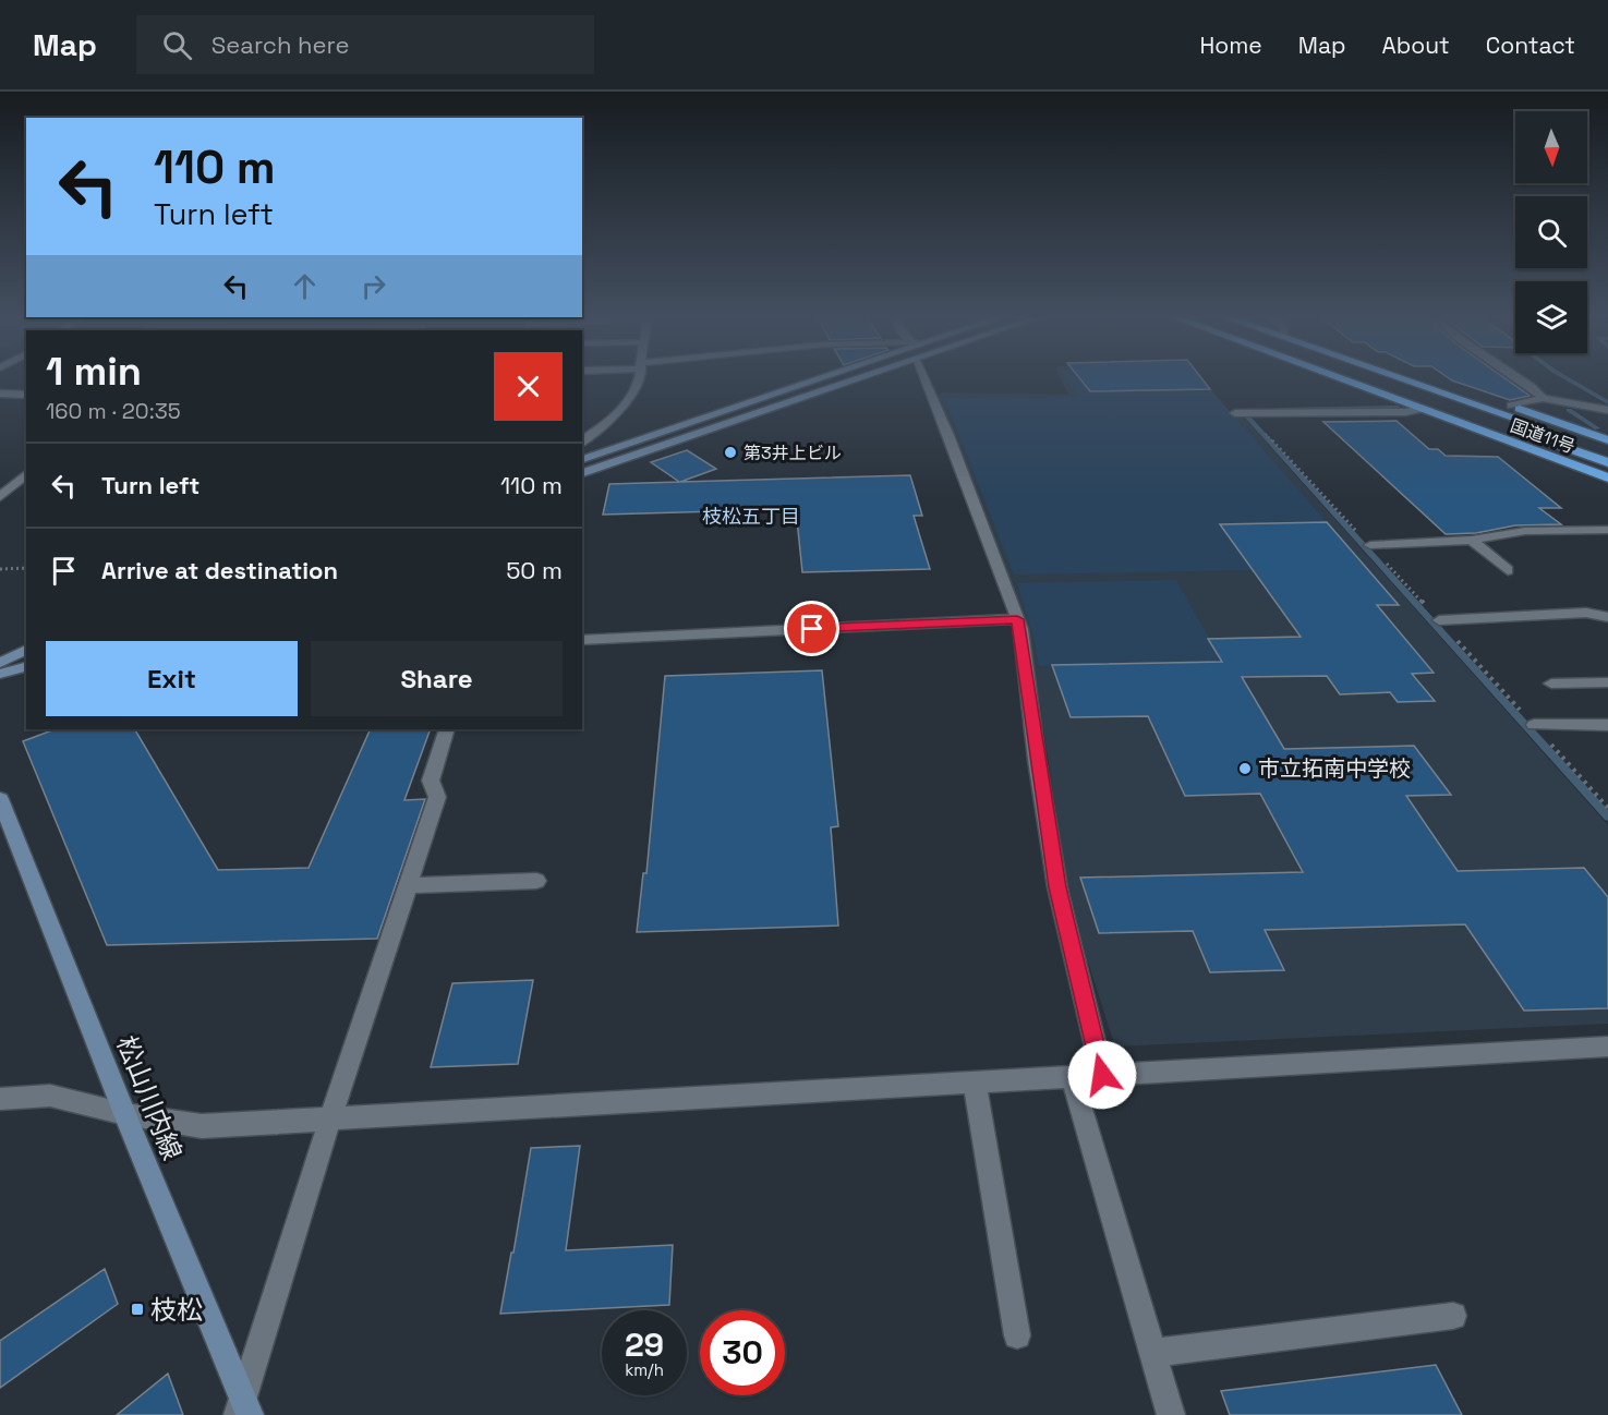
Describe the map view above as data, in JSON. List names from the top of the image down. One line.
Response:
{"streets":{"highway":["国道11号"],"street":["松山川内線"]},"districts":["枝松五丁目"],"places":{"other":["第3井上ビル","市立拓南中学校"],"transit":["枝松"]},"north":"bottom","page":{"header":"Map","search":"Search here","nav":["Home","Map","About","Contact"],"turn":["110 m","Turn left"],"heading":["1 min","160 m · 20:35"],"list":[{"name":"Turn left","value":"110 m"},{"name":"Arrive at destination","value":"50 m"}],"buttons":["Exit","Share"],"speed":"29 km/h","limit":"30"}}
